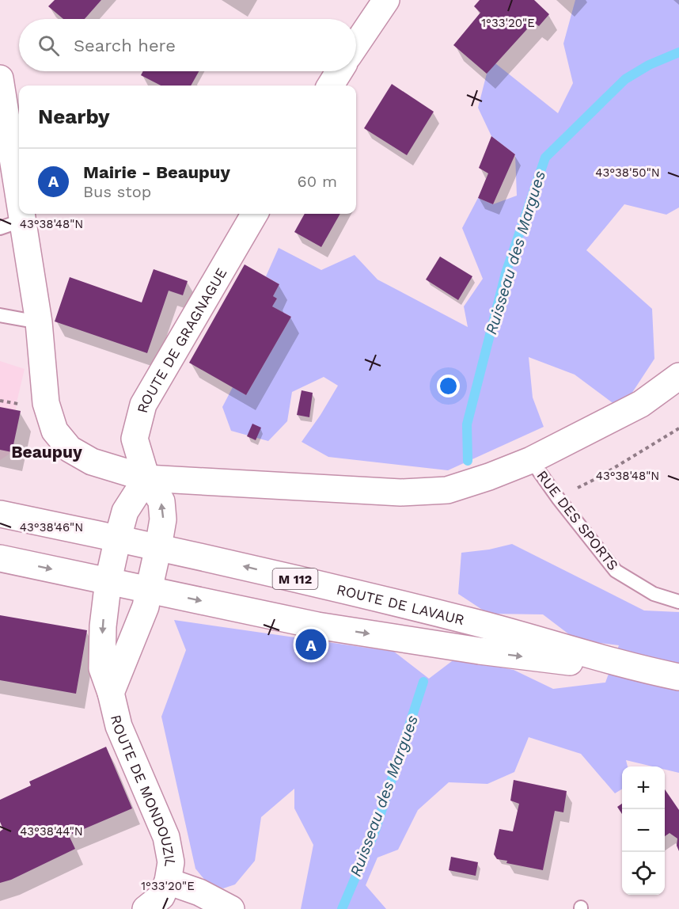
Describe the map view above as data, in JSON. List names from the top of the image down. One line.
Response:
{"streets":{"street":["ROUTE DE GRAGNAGUE","M 112","ROUTE DE LAVAUR","ROUTE DE MONDOUZIL"],"lane":["RUE DES SPORTS"]},"crossings":[["ROUTE DE GRAGNAGUE","ROUTE DE LAVAUR"],["ROUTE DE GRAGNAGUE","ROUTE DE MONDOUZIL"],["ROUTE DE LAVAUR","ROUTE DE MONDOUZIL"]],"districts":["Beaupuy"],"water":["Ruisseau des Margues"],"page":{"search":"Search here","heading":"Nearby","list":[{"mark":"A","name":"Mairie - Beaupuy","note":"Bus stop","value":"60 m"}],"pins":"A","map_buttons":["+","−"]},"coordinates":["1°33'20\"E","43°38'50\"N","43°38'48\"N","43°38'46\"N","43°38'44\"N"]}
